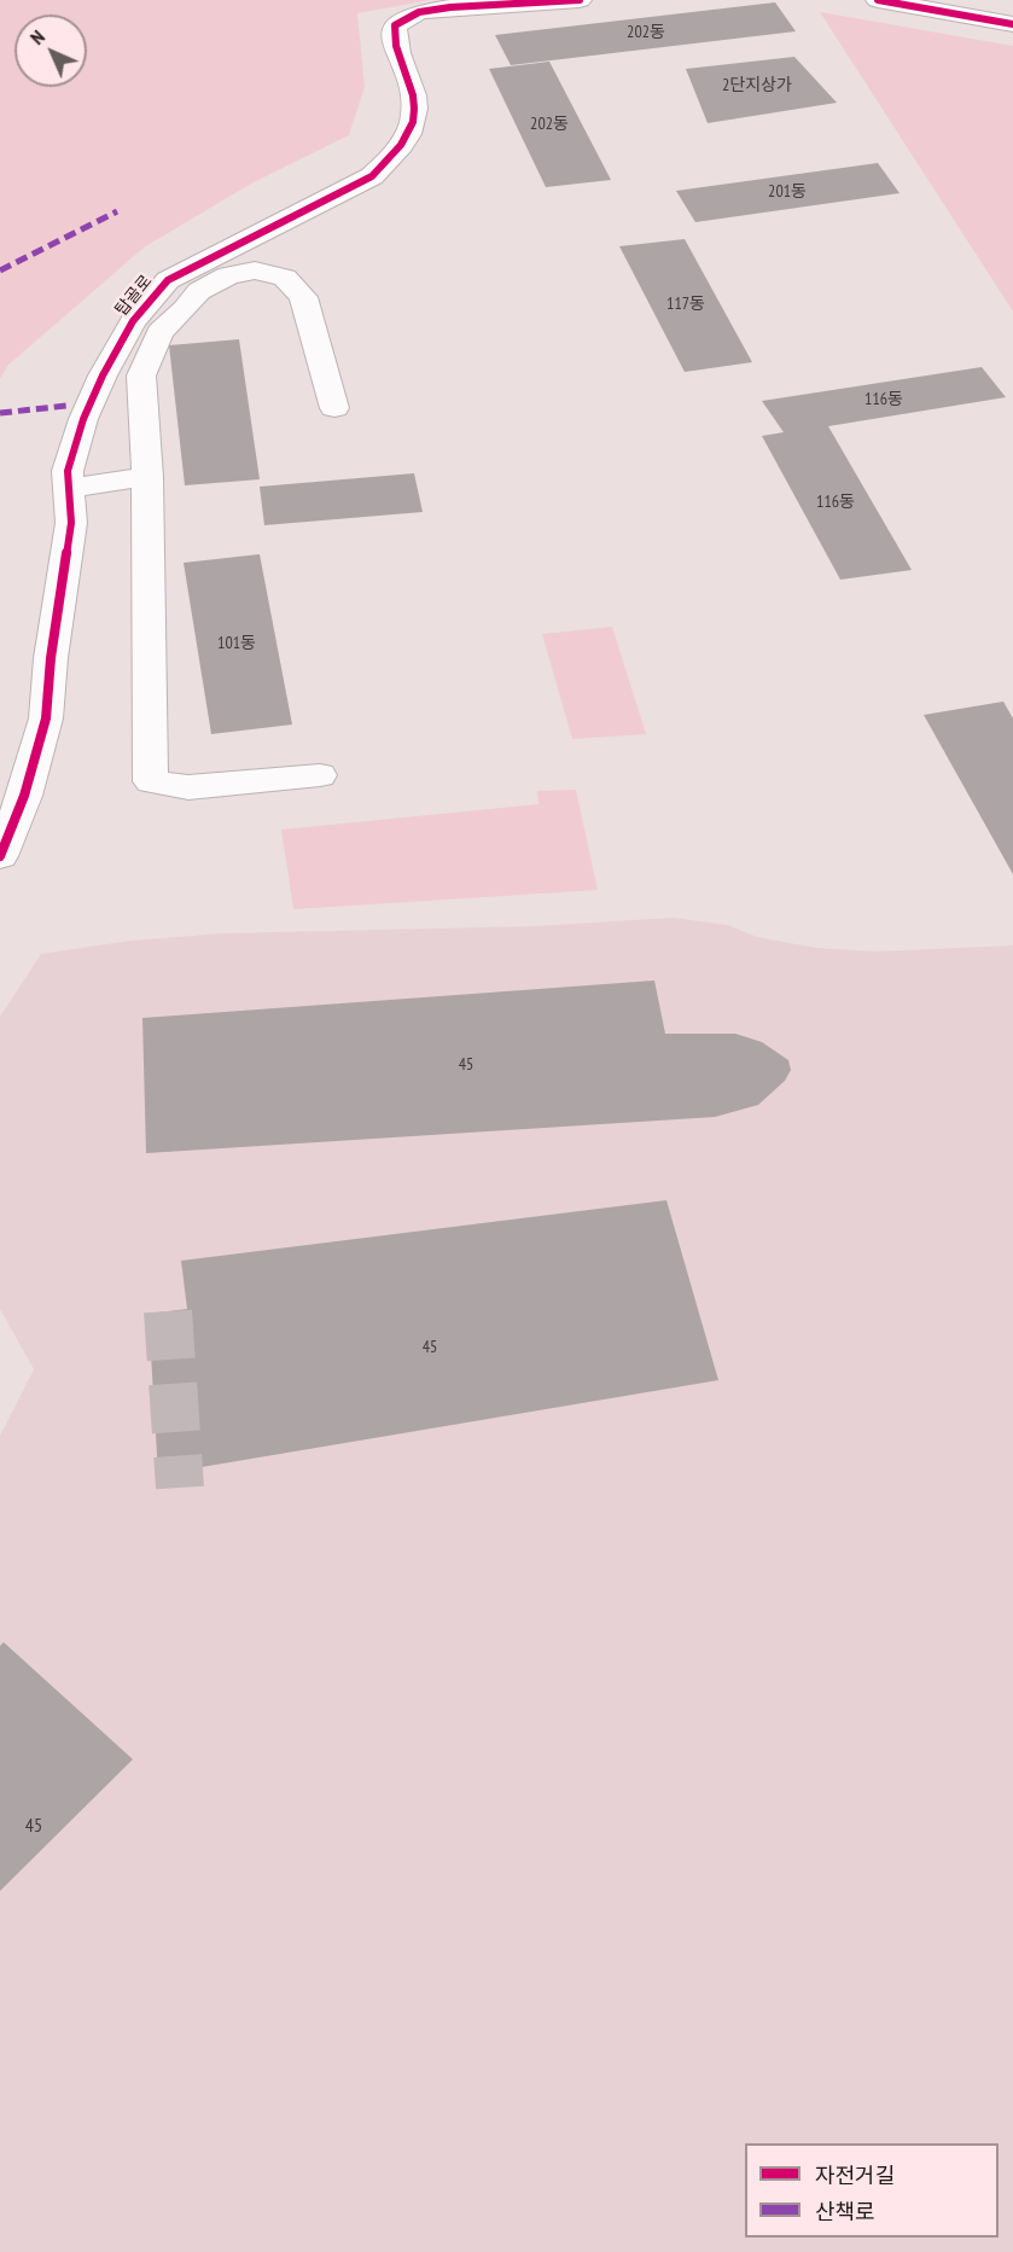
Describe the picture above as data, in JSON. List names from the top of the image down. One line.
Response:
{"streets":{"street":["탑골로"]},"house_numbers":["202동","2단지상가","202동","201동","117동","116동","116동","101동","45","45","45"],"legend":["자전거길","산책로"],"north":"top left"}
